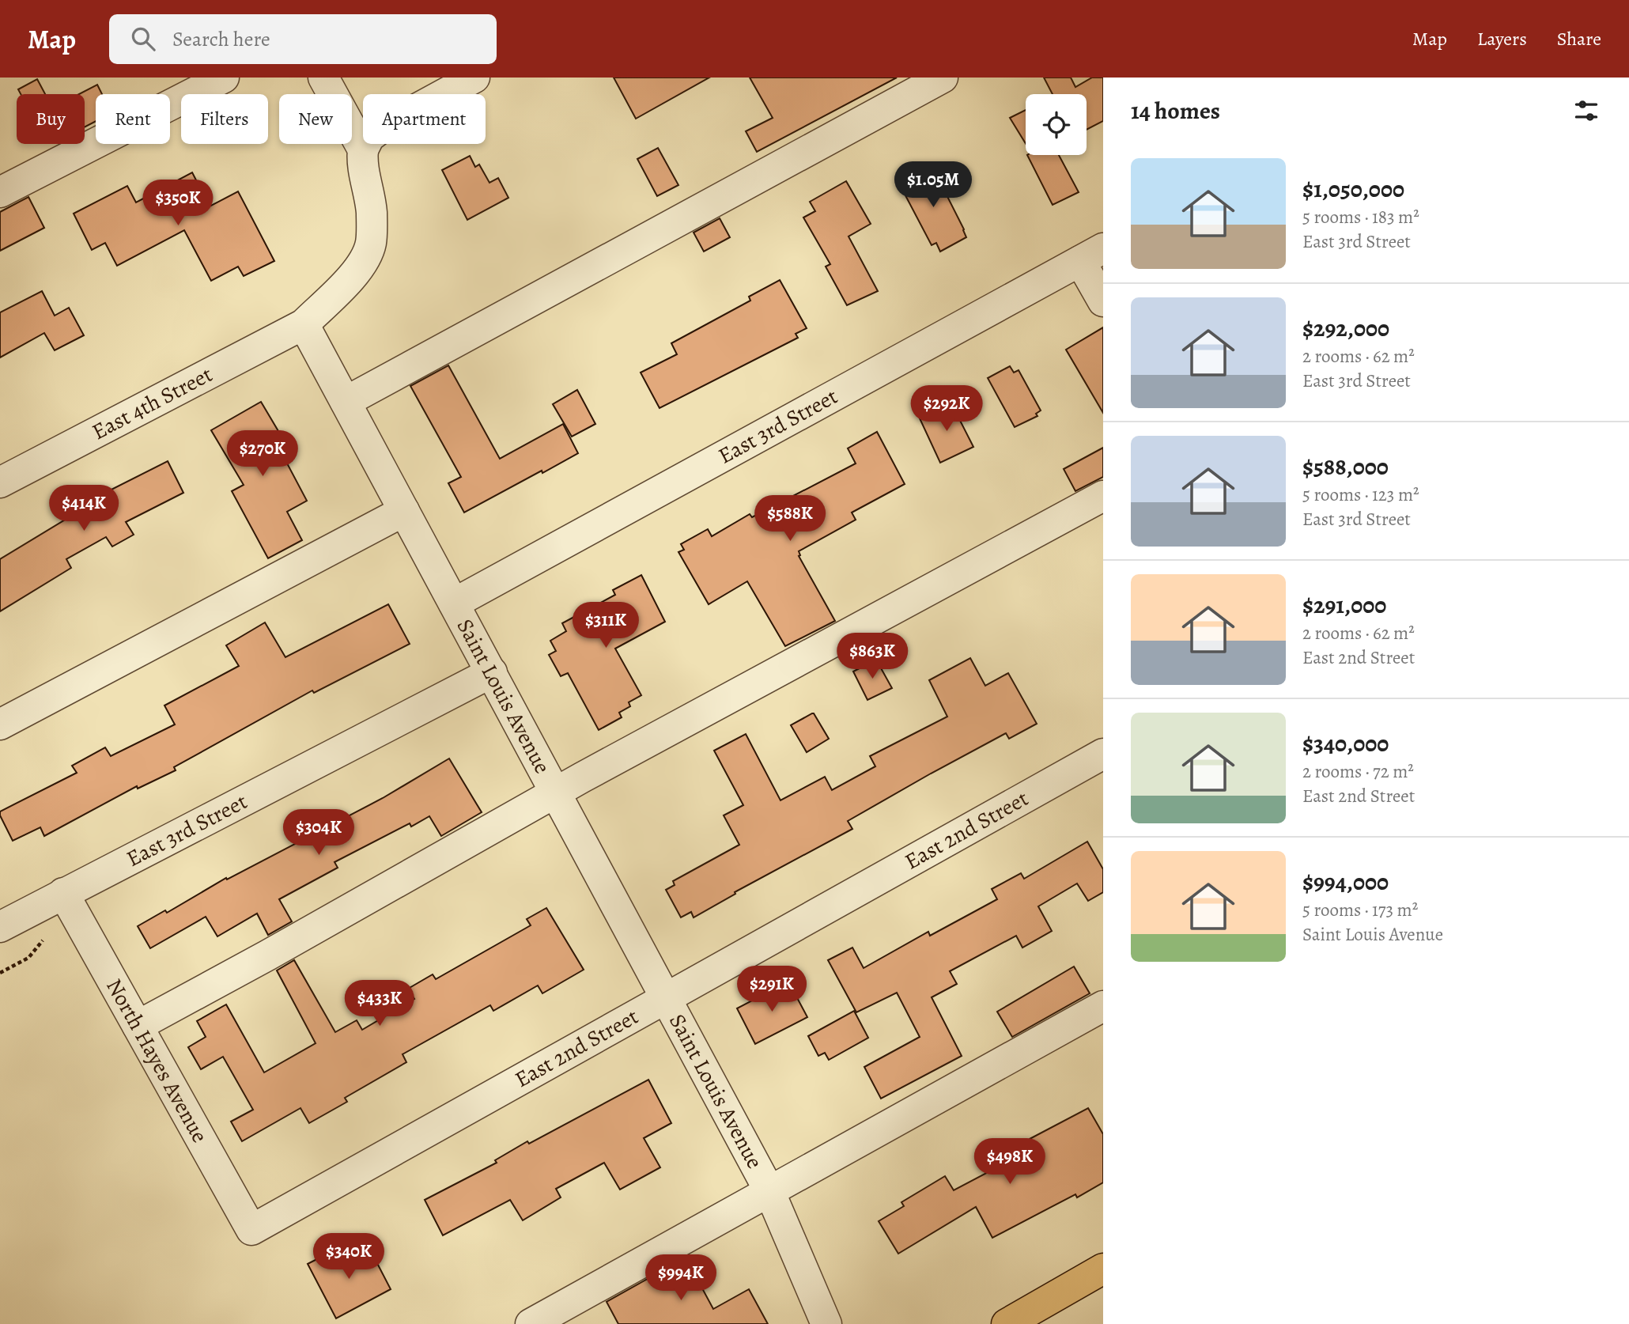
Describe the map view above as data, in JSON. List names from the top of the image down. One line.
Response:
{"streets":{"street":["East 4th Street","East 3rd Street","Saint Louis Avenue","East 2nd Street","North Hayes Avenue"]},"crossings":[["East 4th Street","Saint Louis Avenue"],["East 3rd Street","Saint Louis Avenue"],["East 3rd Street","North Hayes Avenue"],["Saint Louis Avenue","East 2nd Street"],["East 2nd Street","North Hayes Avenue"]],"page":{"header":"Map","search":"Search here","nav":["Map","Layers","Share"],"heading":"14 homes","chip":["Buy","Rent","Filters","New","Apartment"],"list":[{"name":"$1,050,000","note":"5 rooms · 183 m² · East 3rd Street"},{"name":"$292,000","note":"2 rooms · 62 m² · East 3rd Street"},{"name":"$588,000","note":"5 rooms · 123 m² · East 3rd Street"},{"name":"$291,000","note":"2 rooms · 62 m² · East 2nd Street"},{"name":"$340,000","note":"2 rooms · 72 m² · East 2nd Street"},{"name":"$994,000","note":"5 rooms · 173 m² · Saint Louis Avenue"}],"price":["$1.05M","$350K","$292K","$270K","$414K","$588K","$311K","$863K","$304K","$291K","$433K","$498K","$340K","$994K"]}}
